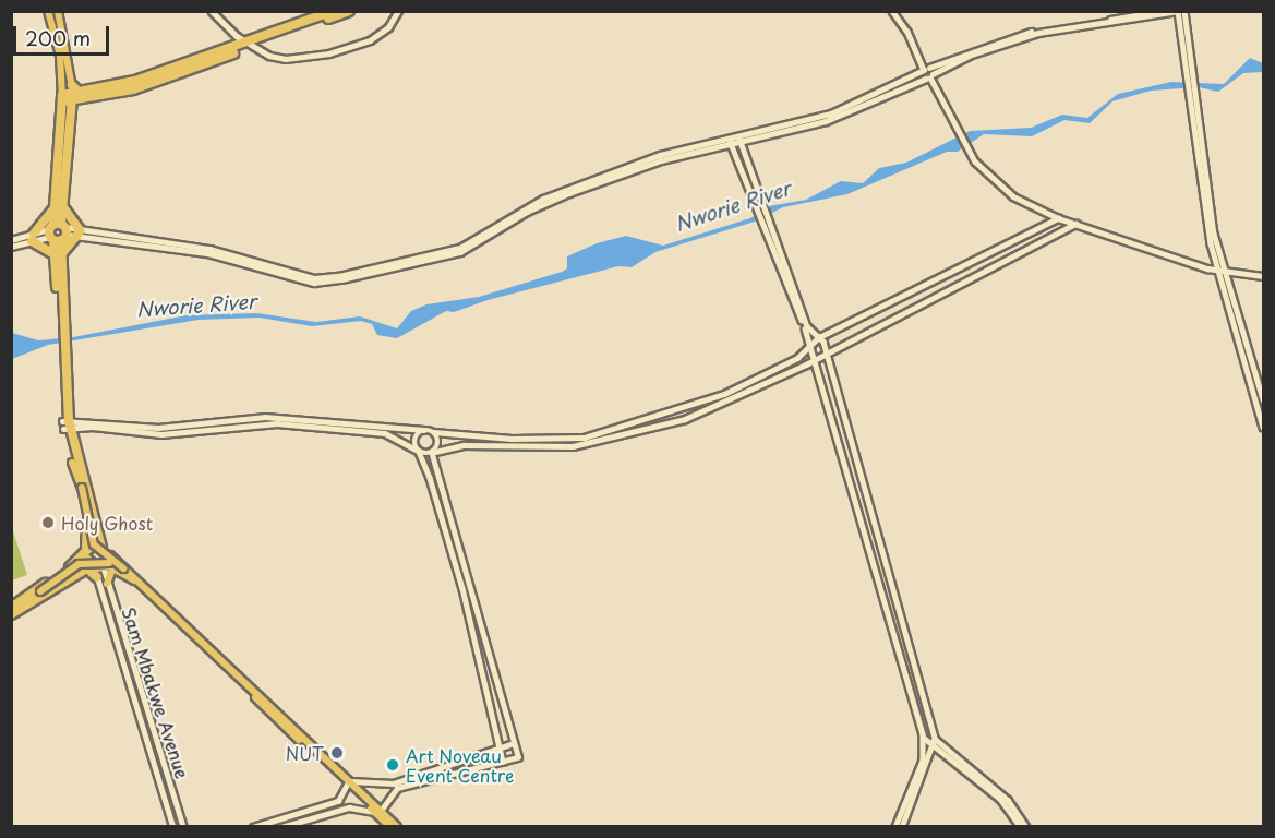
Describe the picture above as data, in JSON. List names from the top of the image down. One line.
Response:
{"streets":{"street":["Sam Mbakwe Avenue"]},"water":["Nworie River"],"places":["Holy Ghost","NUT","Art Noveau Event Centre"],"scale_bar":"200 m"}
